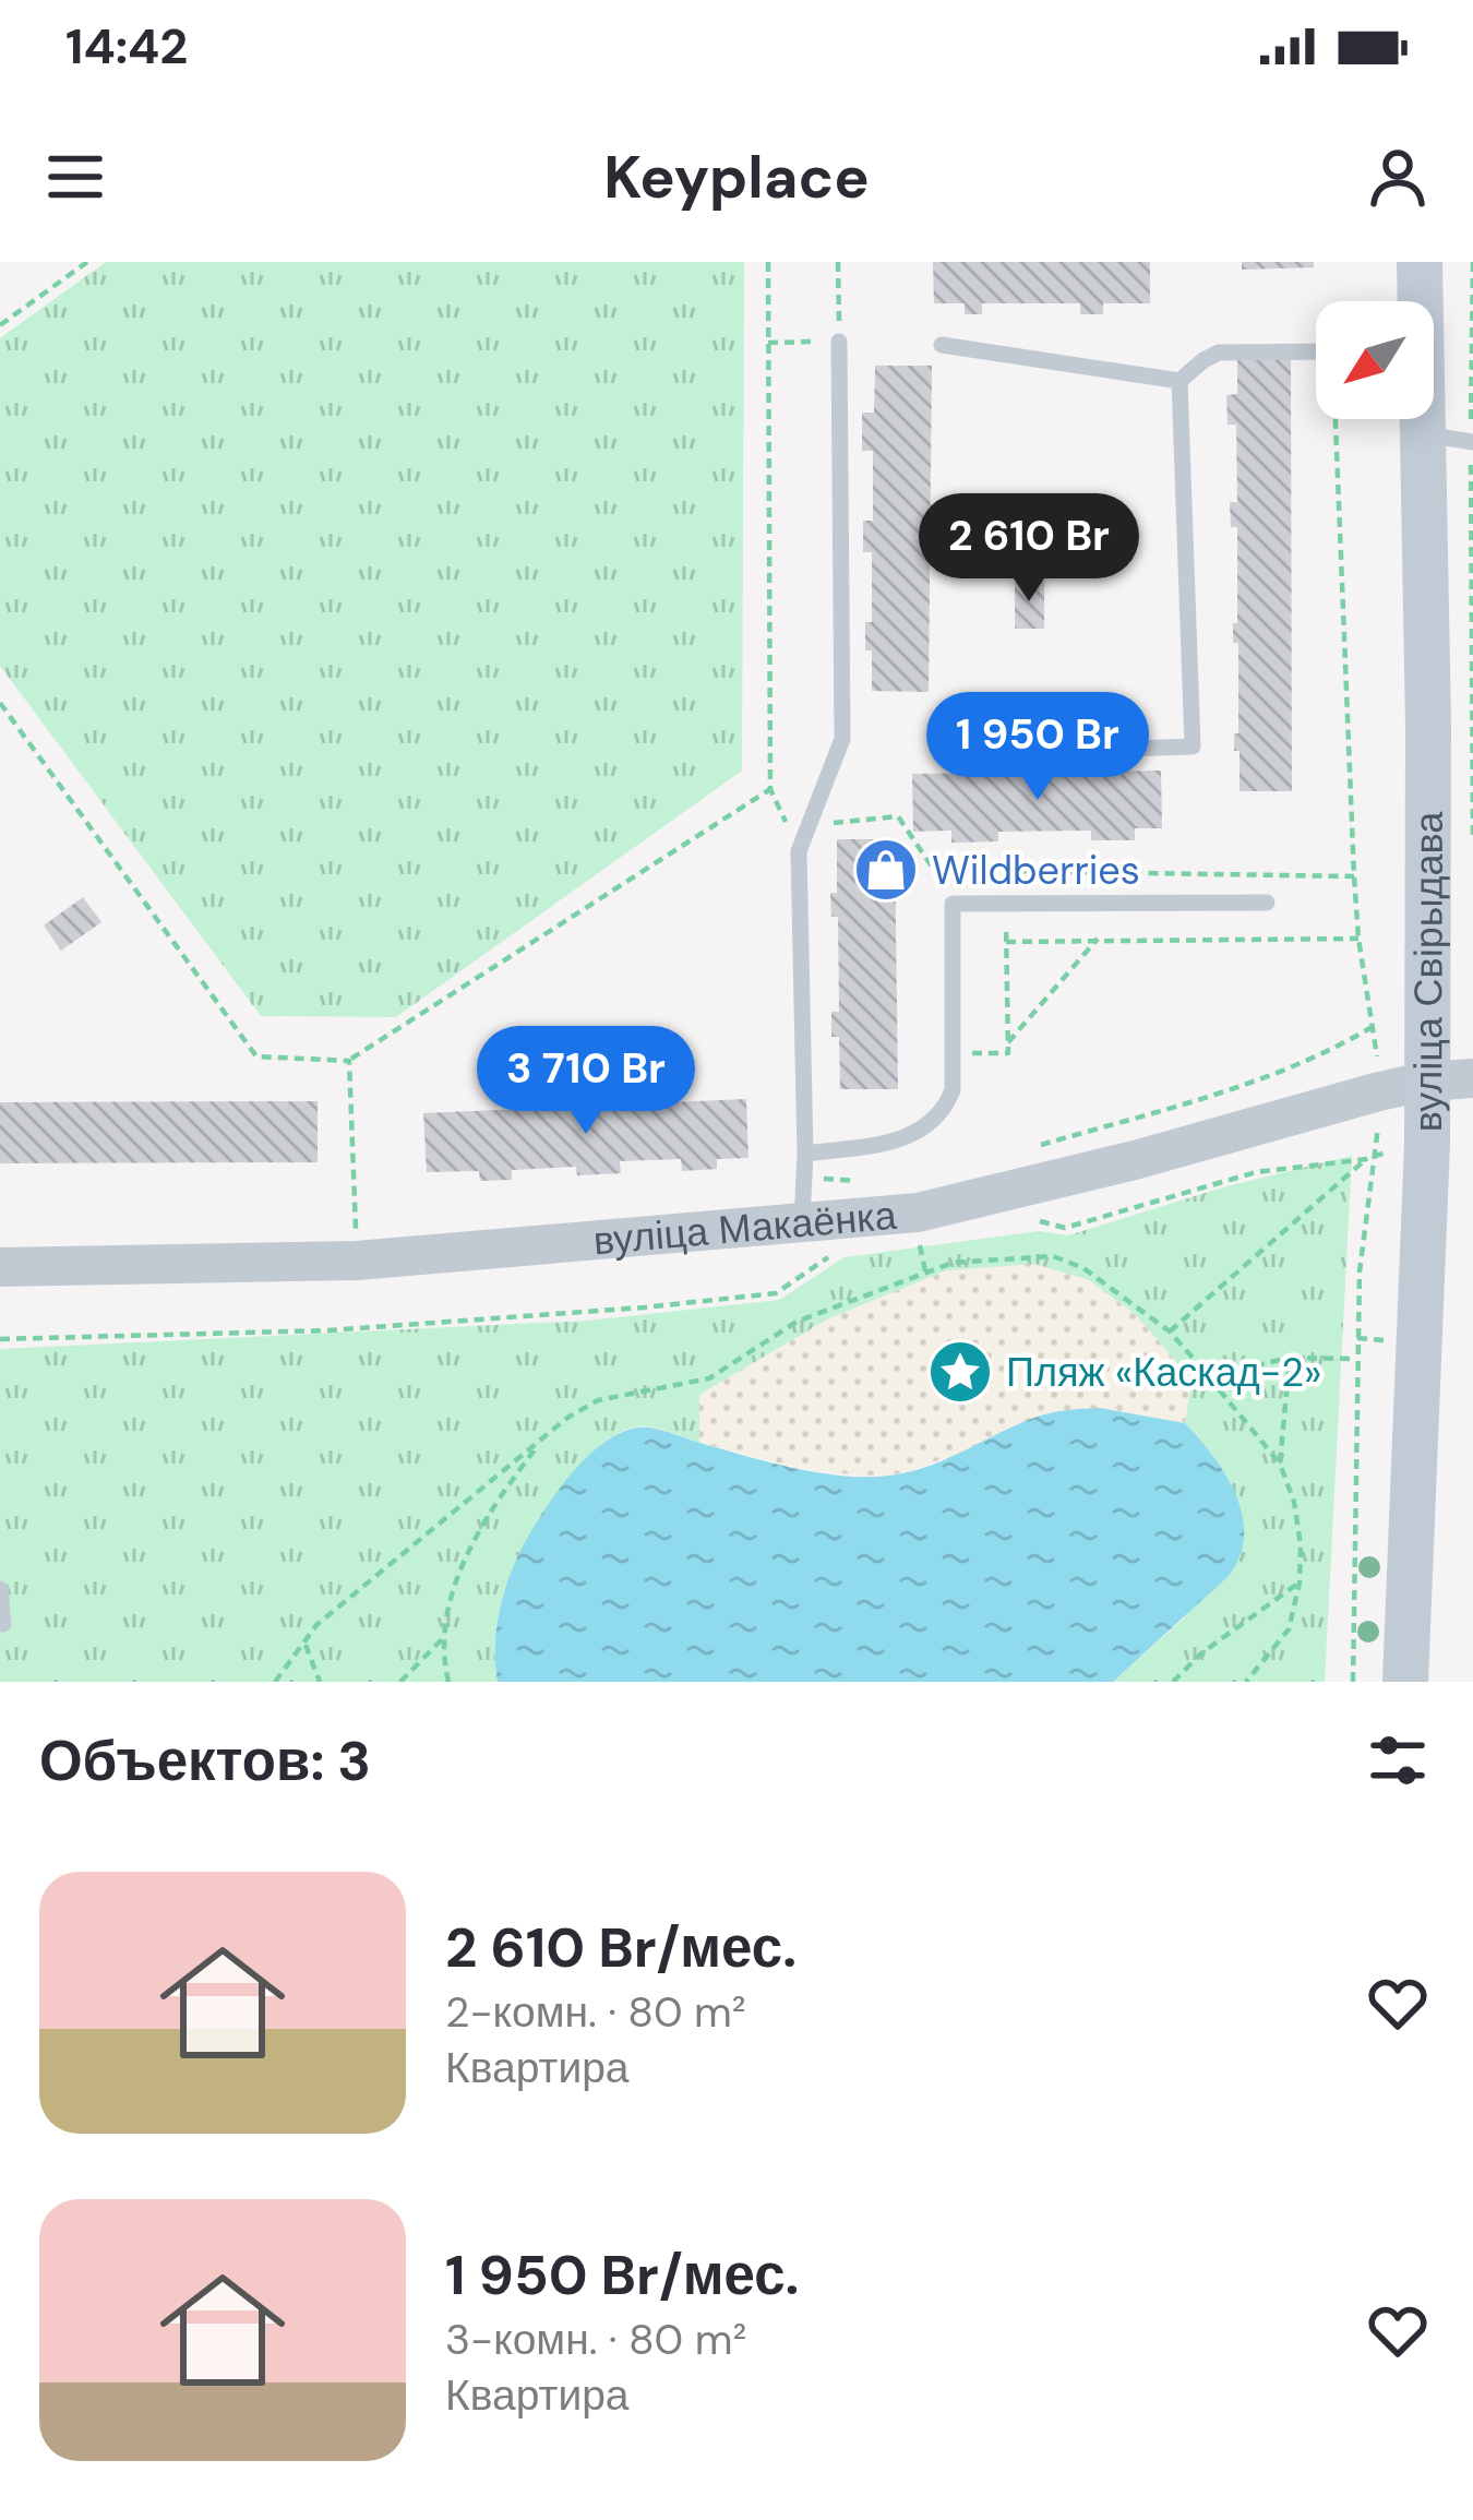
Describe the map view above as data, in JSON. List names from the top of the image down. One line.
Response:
{"streets":{"main road":["вуліца Свірыдава"],"street":["вуліца Макаёнка"]},"crossings":[["вуліца Свірыдава","вуліца Макаёнка"]],"places":{"shop":["Wildberries"],"place":["Пляж «Каскад-2»"]},"north":"bottom left","page":{"status":"14:42","header":"Keyplace","price":["2 610 Br","1 950 Br","3 710 Br"],"heading":"Объектов: 3","list":[{"name":"2 610 Br/мес.","note":"2-комн. · 80 m² · Квартира"},{"name":"1 950 Br/мес.","note":"3-комн. · 80 m² · Квартира"}]}}
